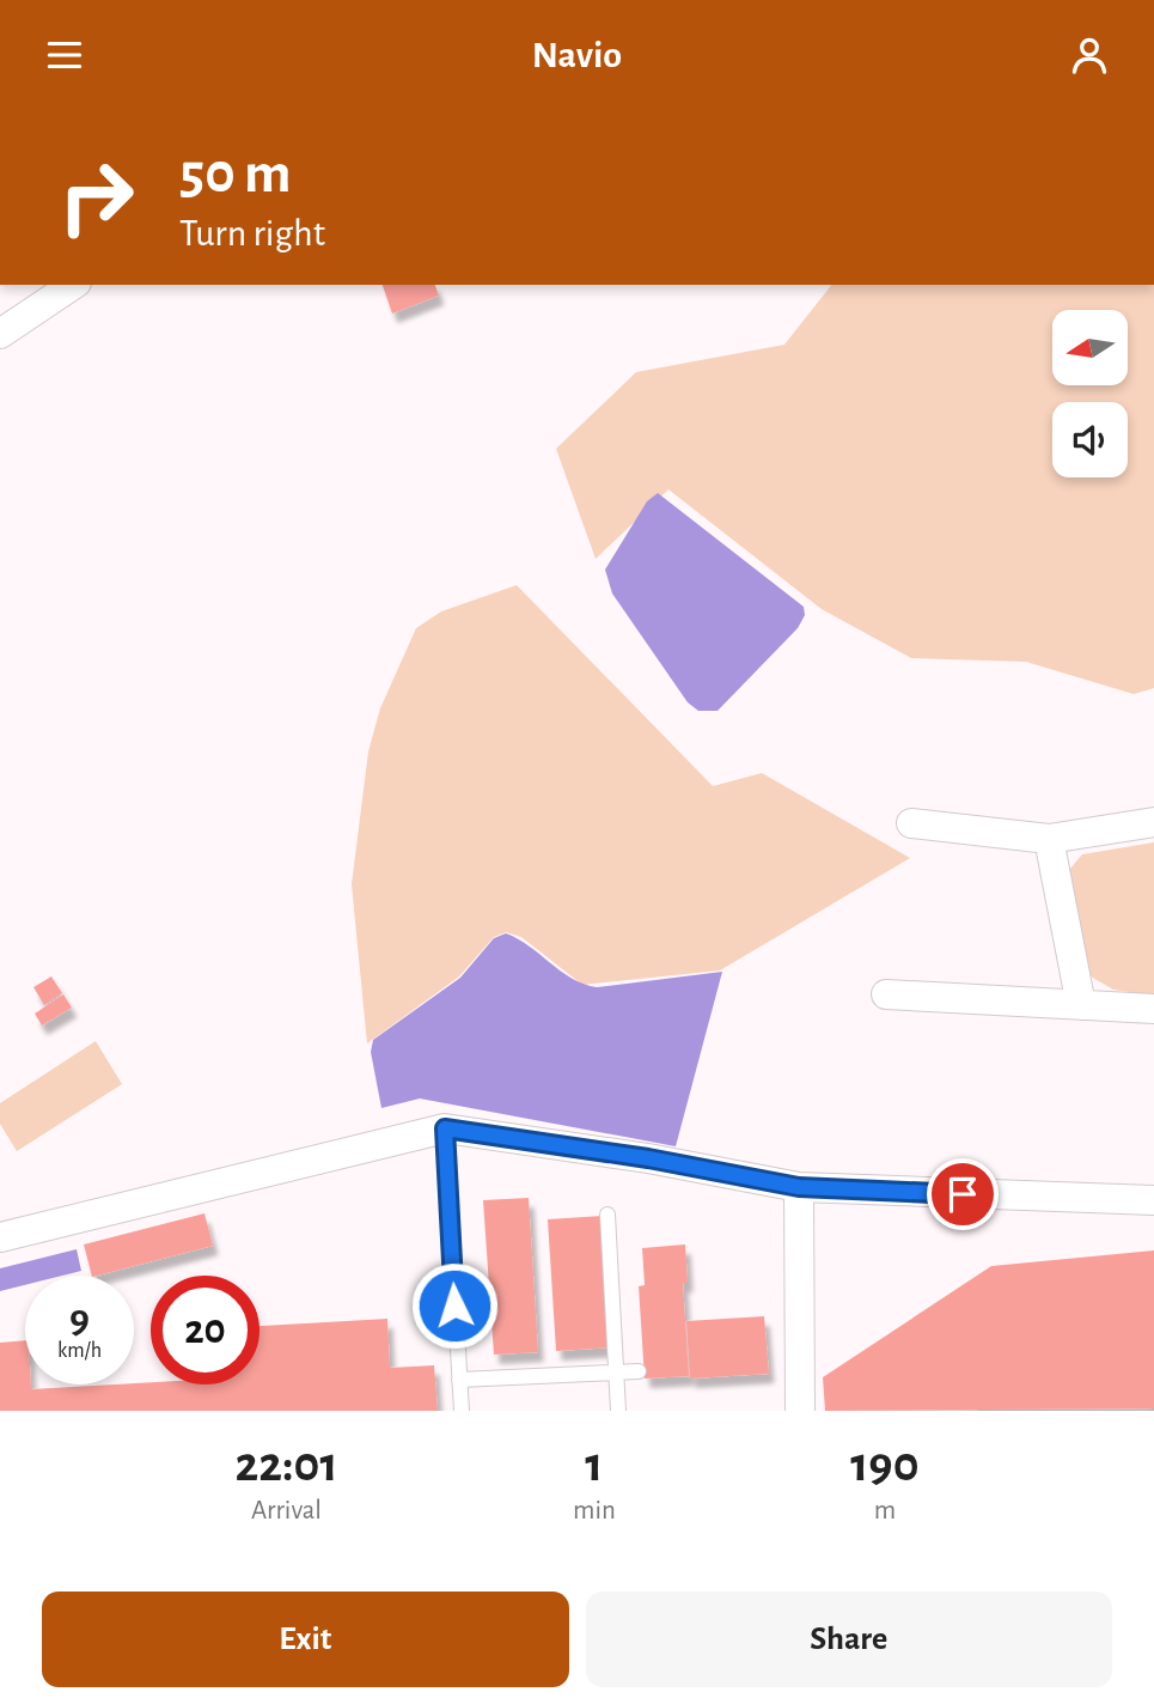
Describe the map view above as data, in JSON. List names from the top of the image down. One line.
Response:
{"north":"left","page":{"header":"Navio","turn":["50 m","Turn right"],"speed":"9 km/h","limit":"20","eta":["22:01","Arrival","1","min","190","m"],"buttons":["Exit","Share"]}}
